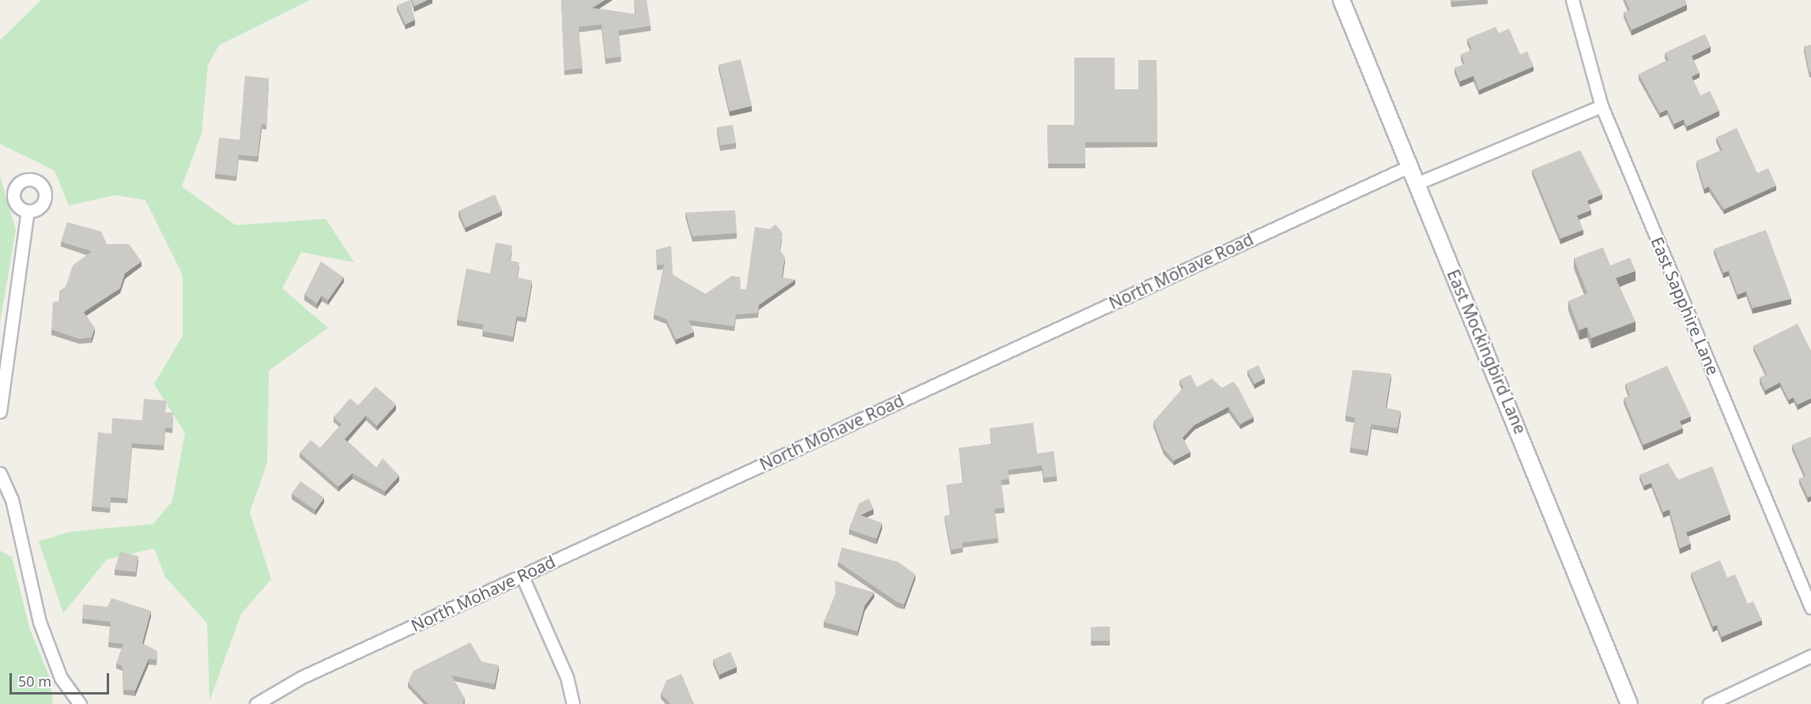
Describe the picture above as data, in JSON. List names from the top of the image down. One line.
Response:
{"streets":{"street":["North Mohave Road","East Sapphire Lane","East Mockingbird Lane"]},"crossings":[["North Mohave Road","East Mockingbird Lane"]],"scale_bar":"50 m"}
